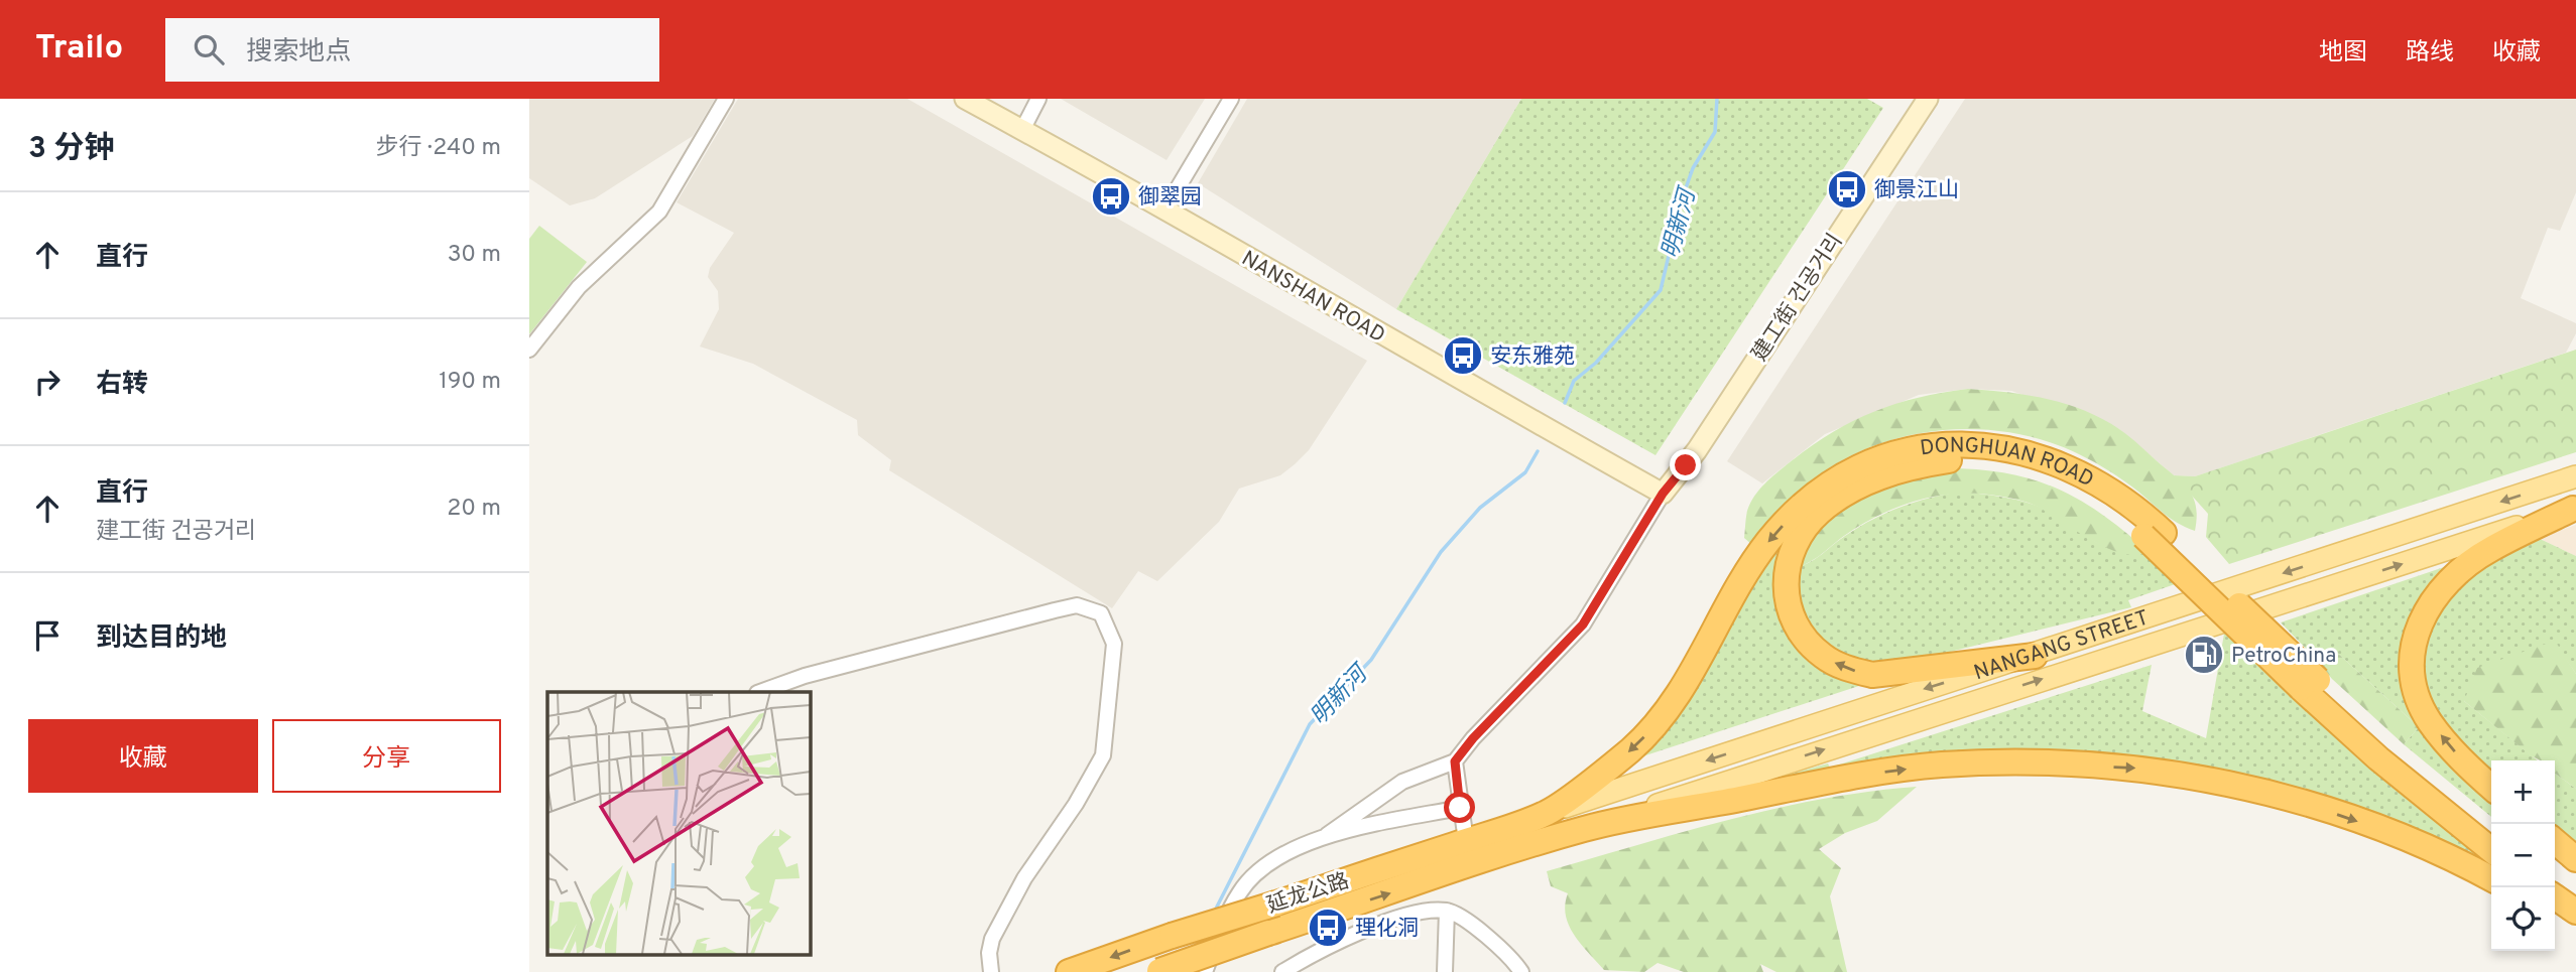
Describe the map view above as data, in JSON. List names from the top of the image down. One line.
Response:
{"streets":{"highway":["DONGHUAN ROAD","延龙公路"],"main road":["NANGANG STREET"],"street":["NANSHAN ROAD","建工街 건공거리"]},"crossings":[["NANSHAN ROAD","建工街 건공거리"],["DONGHUAN ROAD","NANGANG STREET"],["DONGHUAN ROAD","延龙公路"],["NANGANG STREET","延龙公路"]],"one_way":["DONGHUAN ROAD"],"water":["明新河"],"places":{"bus stop":["御景江山","御翠园","安东雅苑","理化洞"],"fuel station":["PetroChina"]},"page":{"header":"Trailo","search":"搜索地点","nav":["地图","路线","收藏"],"heading":["3 分钟","步行 · 240 m"],"list":[["直行","30 m"],["右转","190 m"],["直行","建工街 건공거리","20 m"],"到达目的地"],"buttons":["收藏","分享"],"map_buttons":["+","−"]}}
